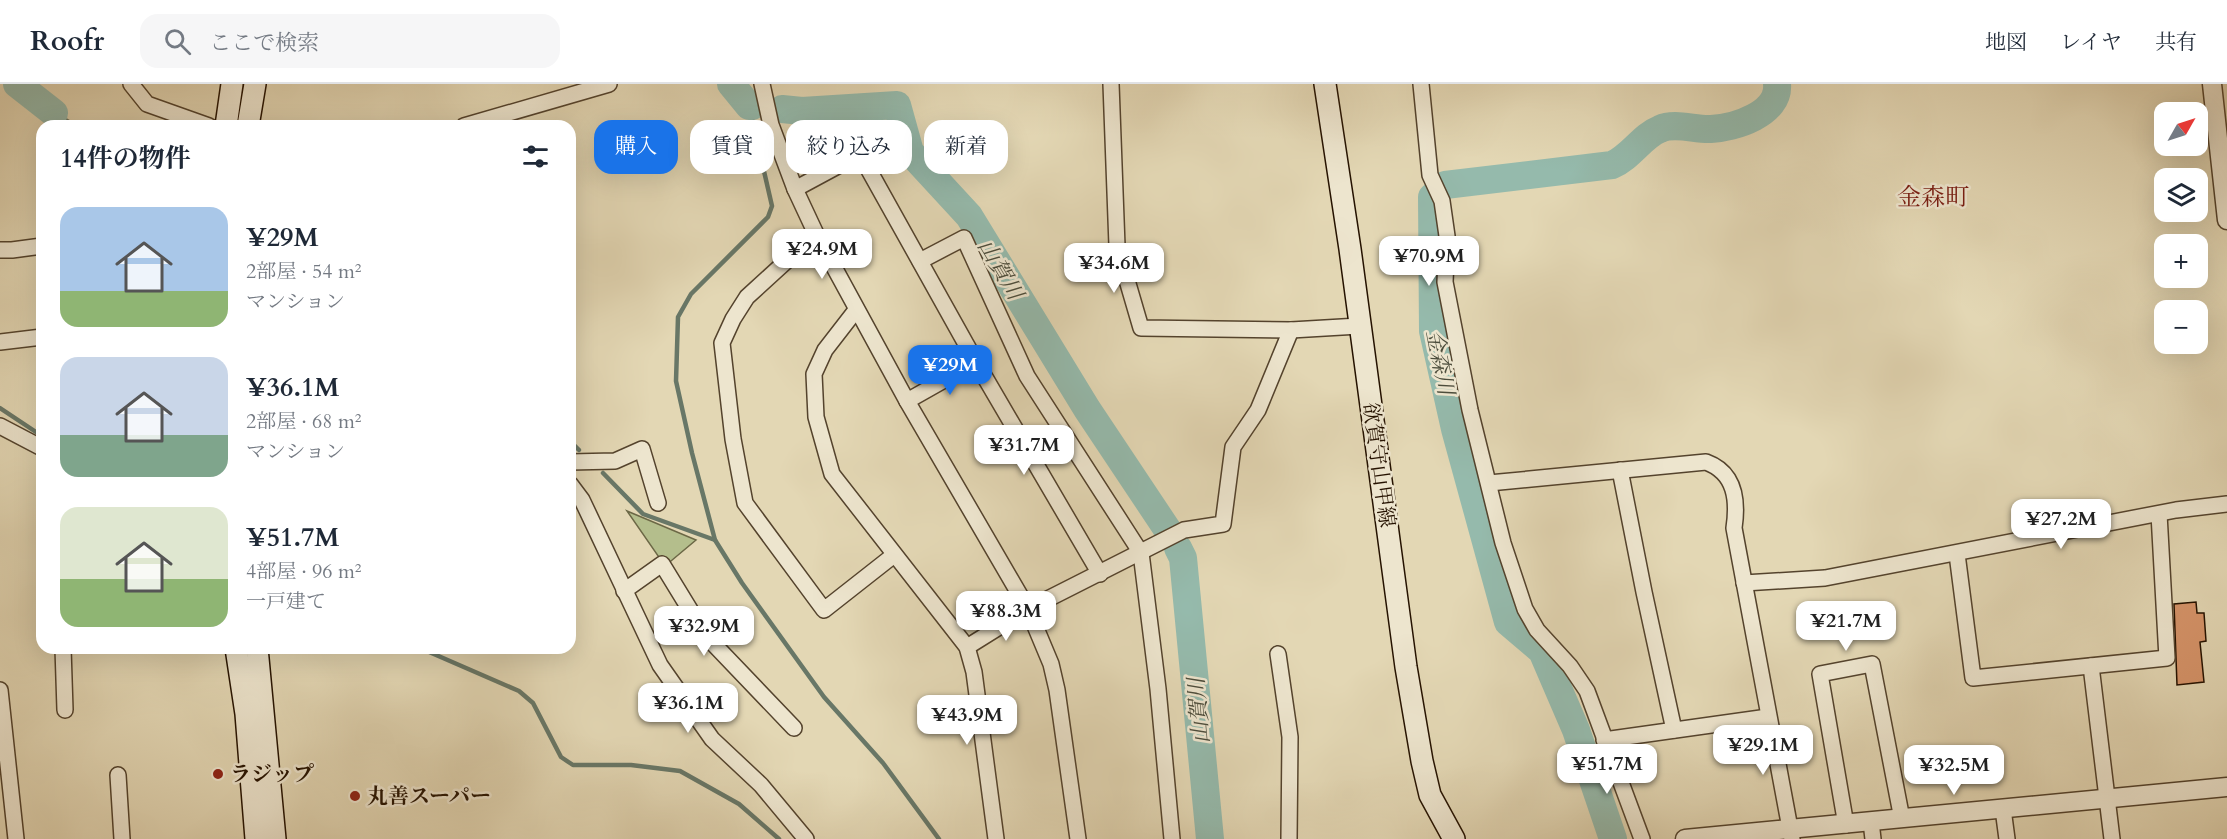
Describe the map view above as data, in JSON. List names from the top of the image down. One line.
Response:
{"streets":{"main road":["欲賀守山甲線"]},"districts":["金森町"],"water":["山賀川","金森川"],"places":["ラジップ","丸善スーパー"],"north":"top right","page":{"header":"Roofr","search":"ここで検索","nav":["地図","レイヤ","共有"],"map_buttons":["+","−"],"chip":["購入","賃貸","絞り込み","新着"],"heading":"14件の物件","list":[{"name":"¥29M","note":"2部屋 · 54 m² · マンション"},{"name":"¥36.1M","note":"2部屋 · 68 m² · マンション"},{"name":"¥51.7M","note":"4部屋 · 96 m² · 一戸建て"}],"price":["¥24.9M","¥70.9M","¥34.6M","¥29M","¥31.7M","¥27.2M","¥88.3M","¥21.7M","¥32.9M","¥36.1M","¥43.9M","¥29.1M","¥51.7M","¥32.5M"]}}
